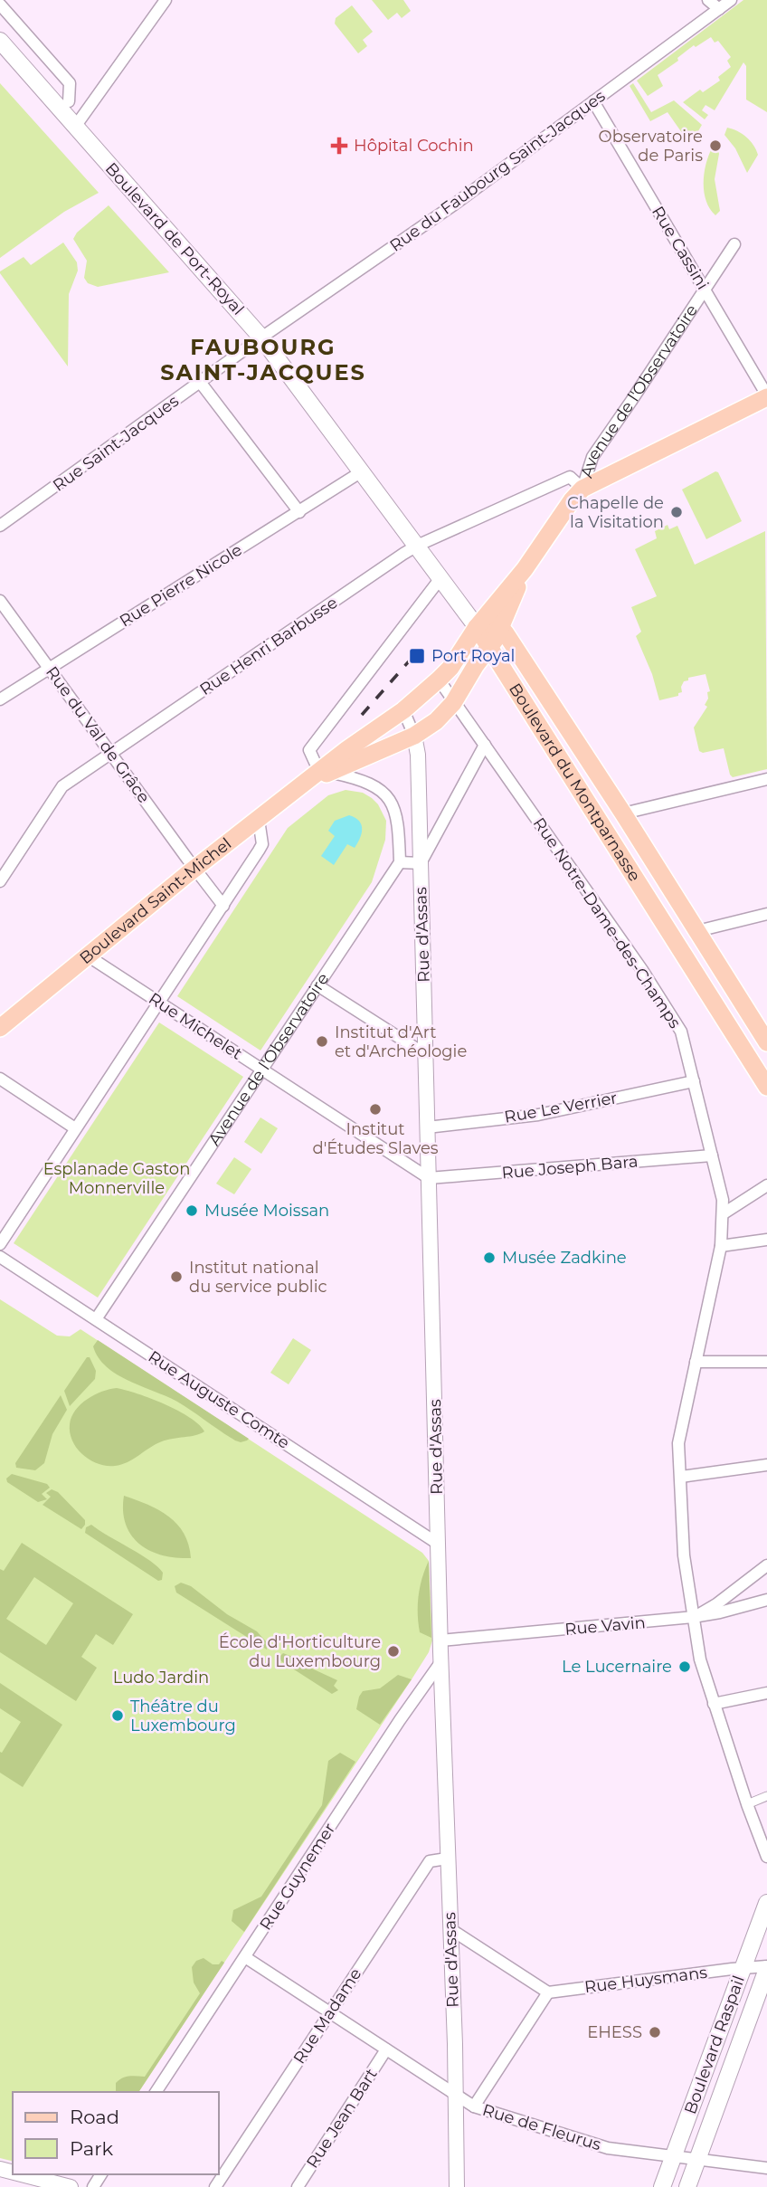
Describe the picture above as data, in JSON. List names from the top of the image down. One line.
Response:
{"streets":{"main road":["Boulevard de Port-Royal","Avenue de l'Observatoire","Boulevard du Montparnasse","Boulevard Saint-Michel","Boulevard Raspail"],"street":["Rue du Faubourg Saint-Jacques","Rue Cassini","Rue Saint-Jacques","Rue Pierre Nicole","Rue Henri Barbusse","Rue du Val de Grâce","Rue Notre-Dame-des-Champs","Rue d'Assas","Rue Michelet","Rue Le Verrier","Rue Joseph Bara","Rue Auguste Comte","Rue Vavin","Rue Guynemer","Rue Huysmans","Rue Madame","Rue Jean Bart","Rue de Fleurus"]},"crossings":[["Rue du Faubourg Saint-Jacques","Boulevard de Port-Royal"],["Rue du Faubourg Saint-Jacques","Rue Cassini"],["Rue du Faubourg Saint-Jacques","Rue Saint-Jacques"],["Boulevard de Port-Royal","Avenue de l'Observatoire"],["Boulevard de Port-Royal","Rue Saint-Jacques"],["Boulevard de Port-Royal","Rue Pierre Nicole"],["Boulevard de Port-Royal","Rue Henri Barbusse"],["Boulevard de Port-Royal","Boulevard du Montparnasse"],["Rue Cassini","Avenue de l'Observatoire"],["Avenue de l'Observatoire","Rue Henri Barbusse"],["Avenue de l'Observatoire","Boulevard du Montparnasse"],["Avenue de l'Observatoire","Boulevard Saint-Michel"],["Avenue de l'Observatoire","Rue Notre-Dame-des-Champs"],["Avenue de l'Observatoire","Rue d'Assas"],["Avenue de l'Observatoire","Rue Michelet"],["Avenue de l'Observatoire","Rue Auguste Comte"],["Rue Pierre Nicole","Rue du Val de Grâce"],["Rue Henri Barbusse","Rue du Val de Grâce"],["Rue du Val de Grâce","Boulevard Saint-Michel"],["Boulevard Saint-Michel","Rue Michelet"],["Rue Notre-Dame-des-Champs","Rue Le Verrier"],["Rue Notre-Dame-des-Champs","Rue Joseph Bara"],["Rue Notre-Dame-des-Champs","Rue Vavin"],["Rue d'Assas","Rue Michelet"],["Rue d'Assas","Rue Le Verrier"],["Rue d'Assas","Rue Joseph Bara"],["Rue d'Assas","Rue Auguste Comte"],["Rue d'Assas","Rue Vavin"],["Rue d'Assas","Rue Guynemer"],["Rue d'Assas","Rue Madame"],["Rue d'Assas","Rue de Fleurus"],["Rue Michelet","Rue Joseph Bara"],["Rue Guynemer","Rue de Fleurus"],["Rue Huysmans","Boulevard Raspail"],["Rue Madame","Rue de Fleurus"],["Boulevard Raspail","Rue de Fleurus"],["Rue Jean Bart","Rue de Fleurus"]],"districts":["FAUBOURG SAINT-JACQUES"],"parks":["Esplanade Gaston Monnerville","Ludo Jardin"],"places":{"health":["Hôpital Cochin"],"other":["Observatoire de Paris","Chapelle de la Visitation","Institut d'Art et d'Archéologie","Institut d'Études Slaves","Musée Moissan","Musée Zadkine","Institut national du service public","École d'Horticulture du Luxembourg","Le Lucernaire","Théâtre du Luxembourg","EHESS"],"transit":["Port Royal"]},"legend":["Road","Park"]}
